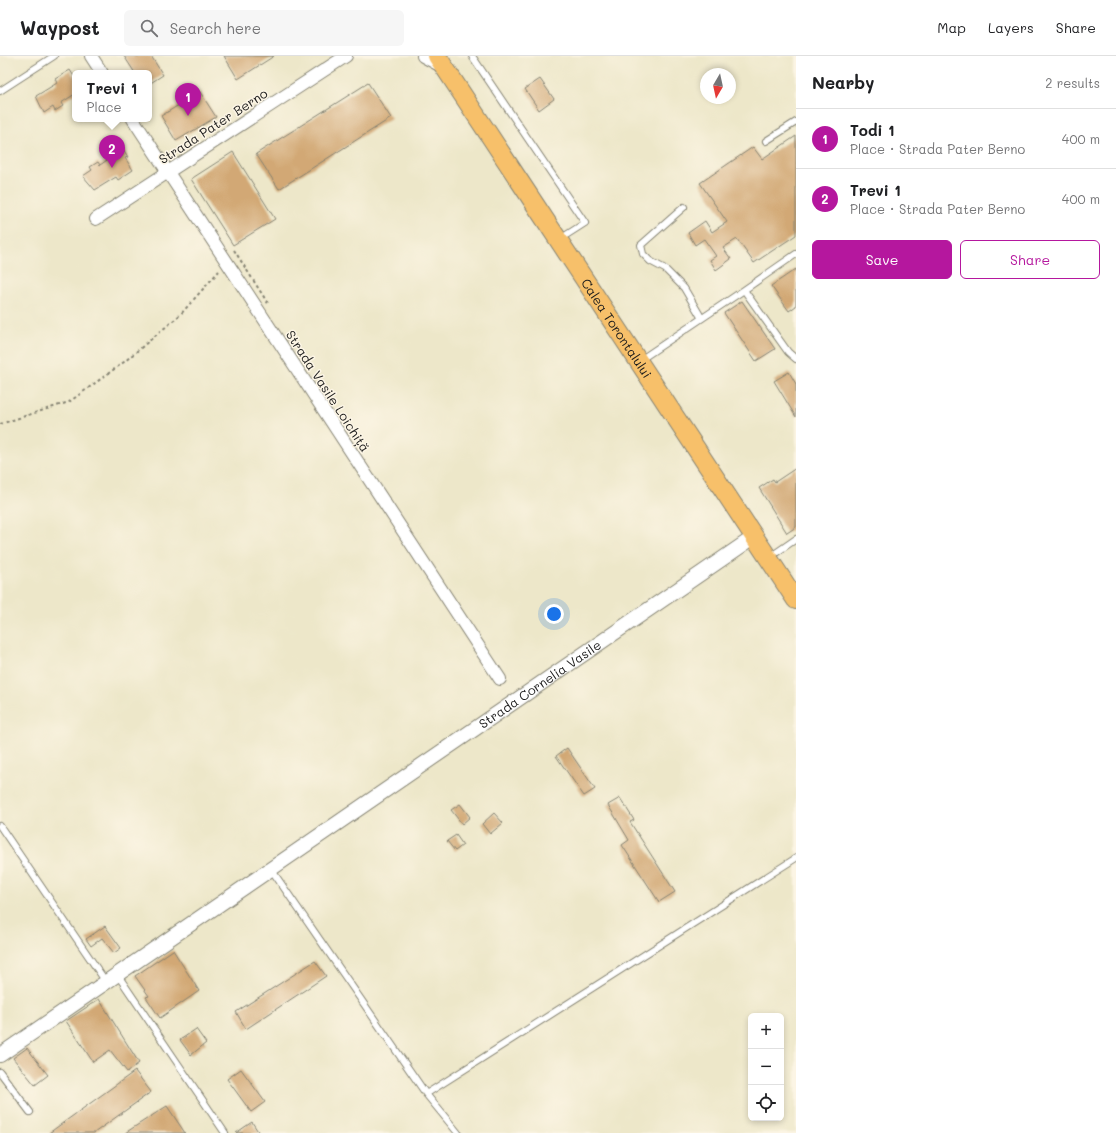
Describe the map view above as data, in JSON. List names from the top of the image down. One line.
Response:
{"streets":{"main road":["Calea Torontalului"],"street":["Strada Pater Berno","Strada Vasile Loichiță","Strada Cornelia Vasile"]},"crossings":[["Strada Pater Berno","Strada Vasile Loichiță"],["Calea Torontalului","Strada Cornelia Vasile"]],"north":"bottom","page":{"header":"Waypost","search":"Search here","nav":["Map","Layers","Share"],"heading":["Nearby","2 results"],"popup":["Trevi 1","Place"],"pins":["1","2"],"list":[{"mark":"1","name":"Todi 1","note":"Place · Strada Pater Berno","value":"400 m"},{"mark":"2","name":"Trevi 1","note":"Place · Strada Pater Berno","value":"400 m"}],"buttons":["Save","Share"],"map_buttons":["+","−"]}}
